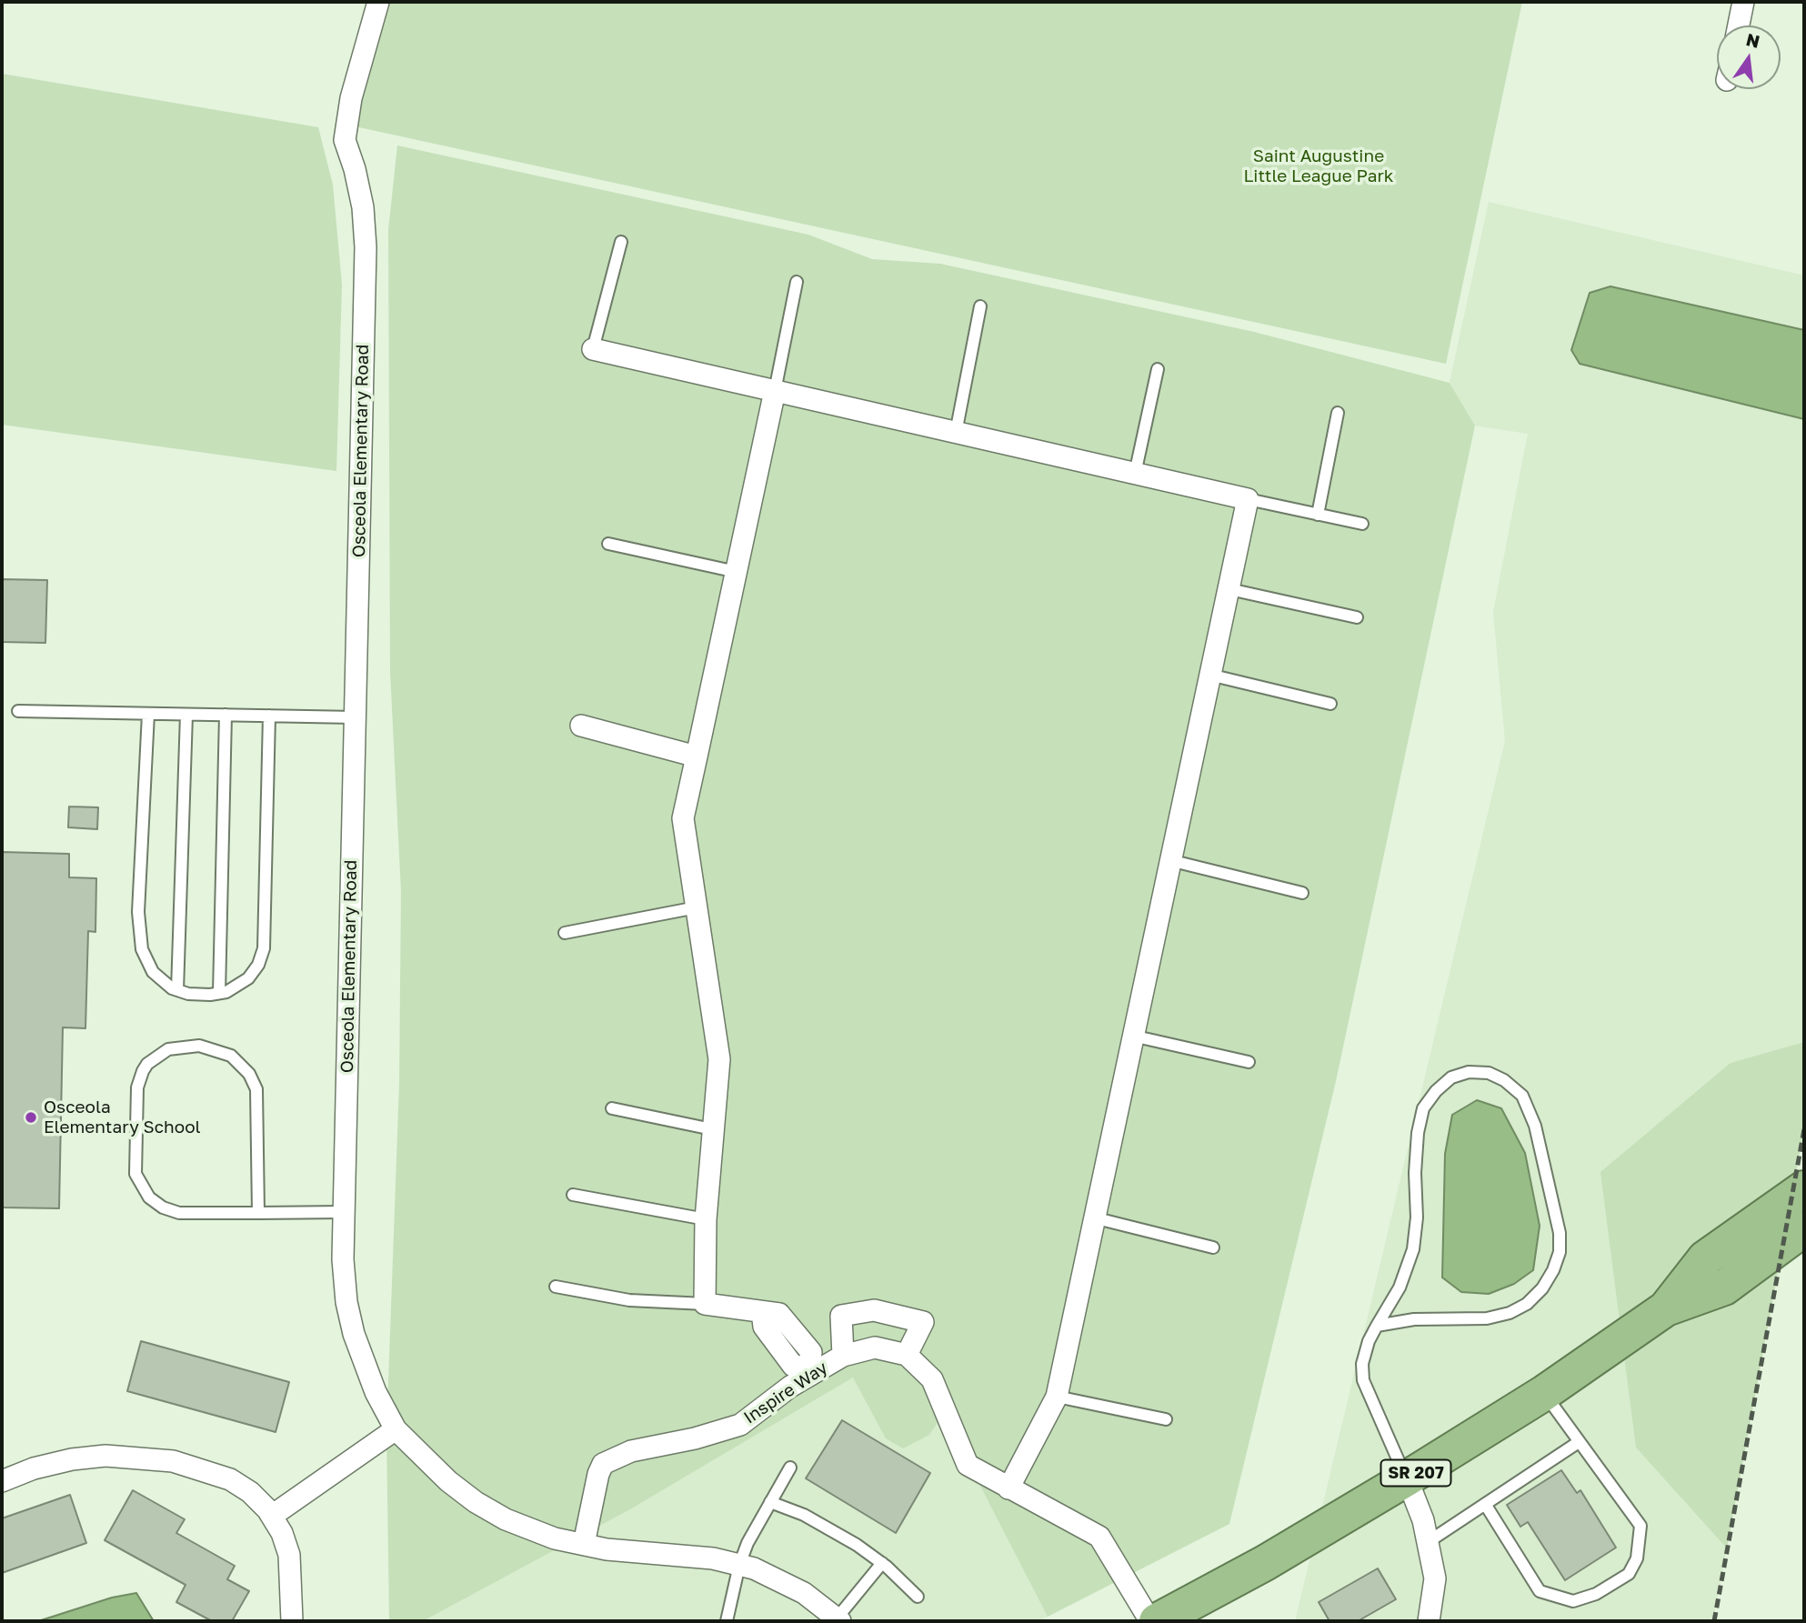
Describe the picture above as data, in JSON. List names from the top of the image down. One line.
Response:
{"streets":{"highway":["SR 207"],"street":["Osceola Elementary Road","Inspire Way"]},"crossings":[["Osceola Elementary Road","Inspire Way"]],"parks":["Saint Augustine Little League Park"],"places":["Osceola Elementary School"],"north":"top"}
